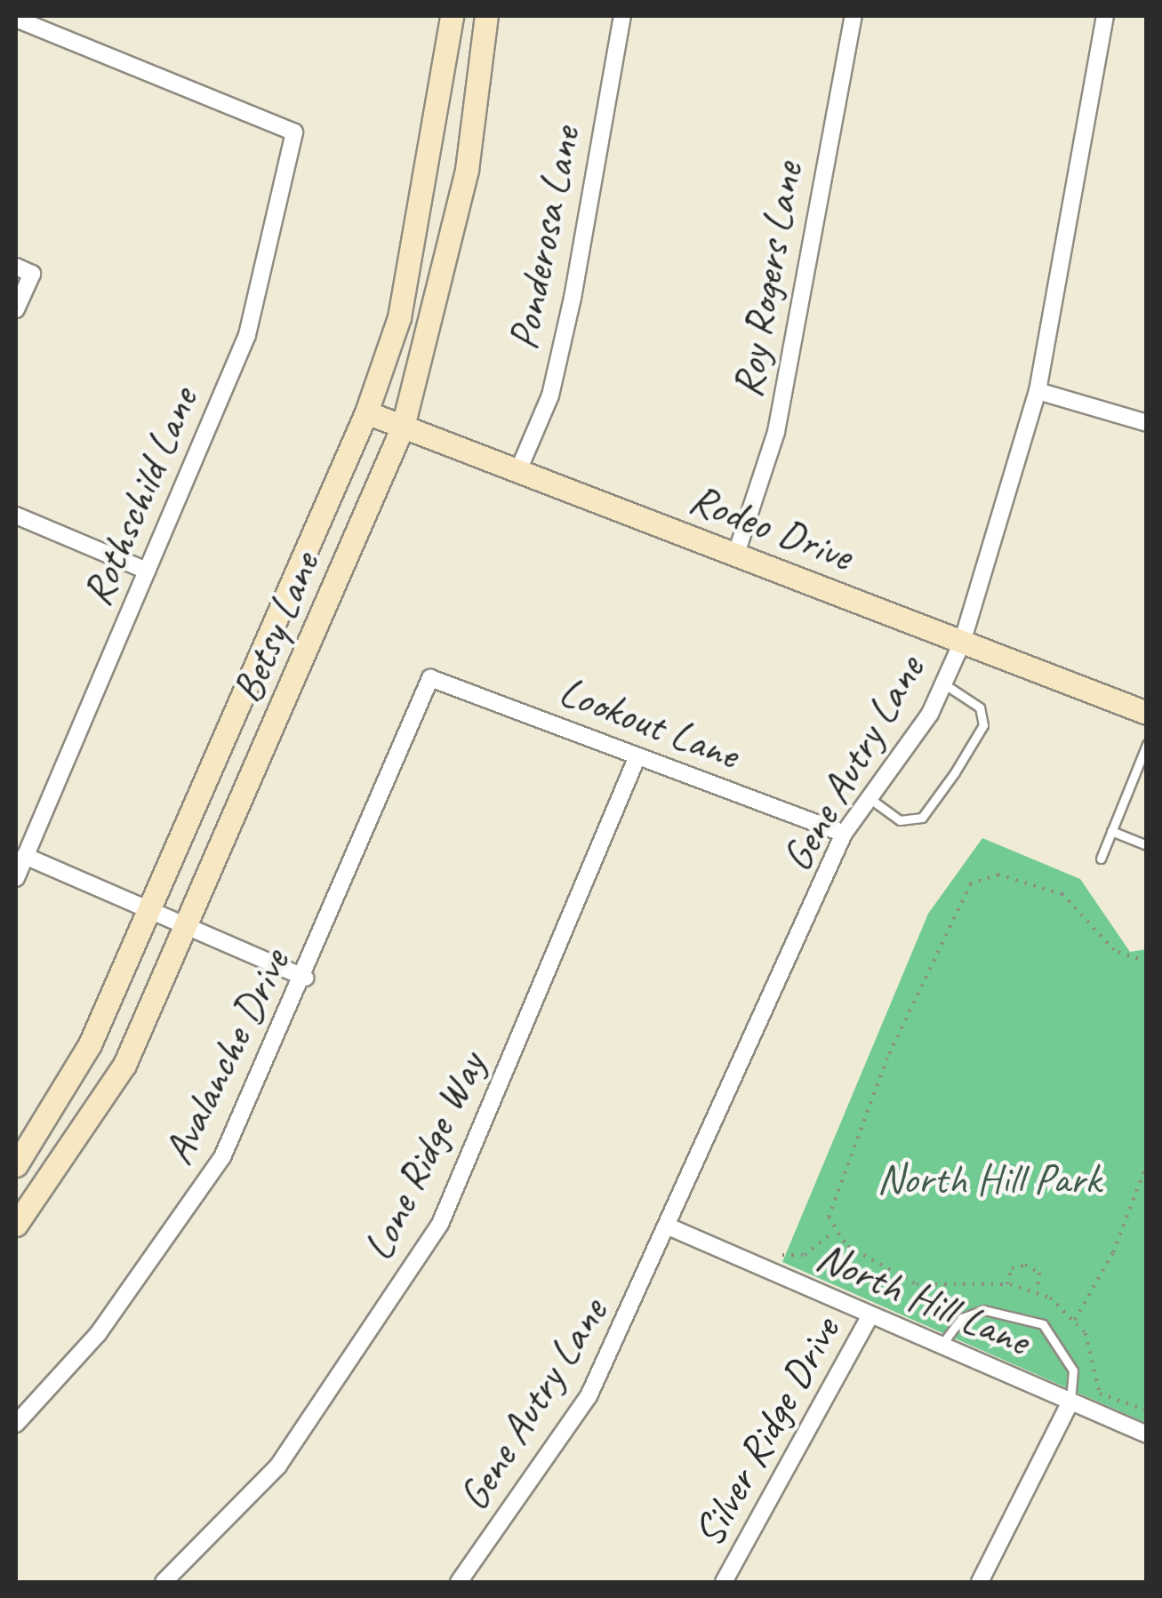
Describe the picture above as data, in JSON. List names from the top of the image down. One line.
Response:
{"streets":{"main road":["Rodeo Drive","Betsy Lane"],"street":["Ponderosa Lane","Roy Rogers Lane","Rothschild Lane","Lookout Lane","Gene Autry Lane","Avalanche Drive","Lone Ridge Way","North Hill Lane","Silver Ridge Drive"]},"crossings":[["Ponderosa Lane","Rodeo Drive"],["Roy Rogers Lane","Rodeo Drive"],["Rodeo Drive","Betsy Lane"],["Rodeo Drive","Gene Autry Lane"],["Lookout Lane","Gene Autry Lane"],["Lookout Lane","Avalanche Drive"],["Lookout Lane","Lone Ridge Way"],["Gene Autry Lane","North Hill Lane"],["North Hill Lane","Silver Ridge Drive"]],"parks":["North Hill Park"]}
